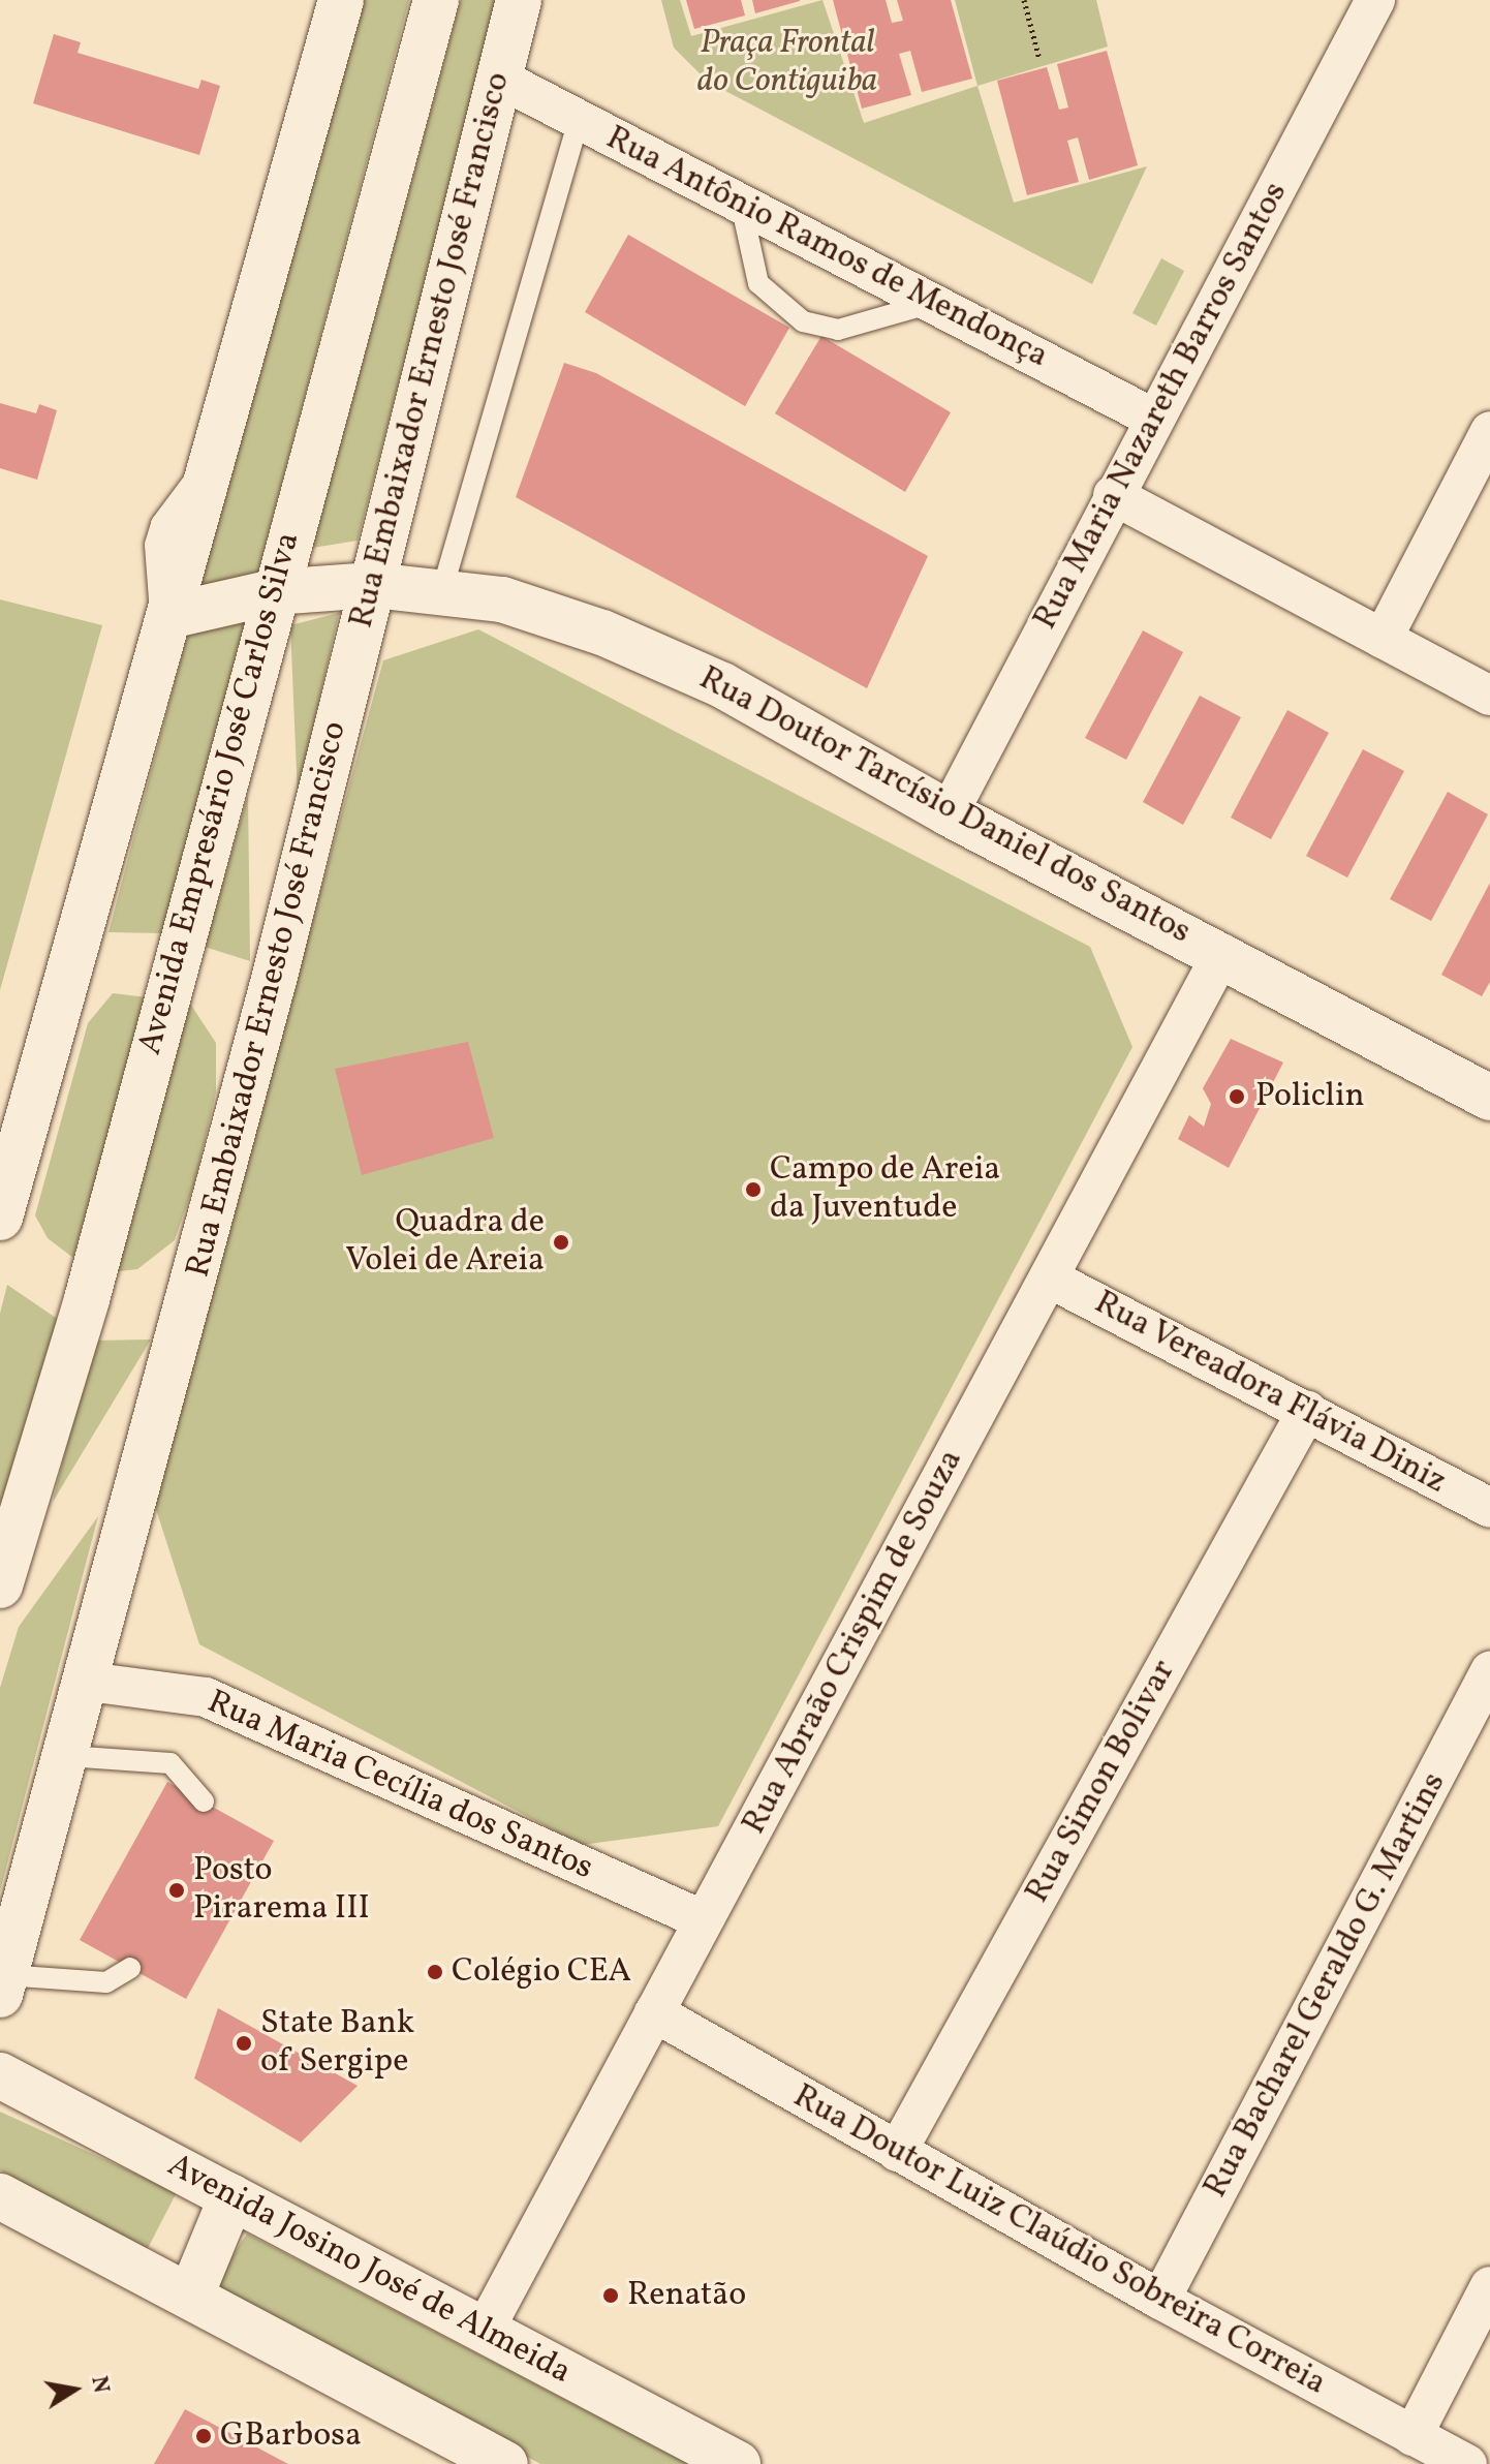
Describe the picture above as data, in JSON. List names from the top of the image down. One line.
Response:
{"streets":{"main road":["Rua Embaixador Ernesto José Francisco","Avenida Empresário José Carlos Silva","Rua Doutor Tarcísio Daniel dos Santos","Avenida Josino José de Almeida"],"street":["Rua Antônio Ramos de Mendonça","Rua Maria Nazareth Barros Santos","Rua Vereadora Flávia Diniz","Rua Abraão Crispim de Souza","Rua Simon Bolivar","Rua Maria Cecília dos Santos","Rua Bacharel Geraldo G. Martins","Rua Doutor Luiz Claúdio Sobreira Correia"]},"crossings":[["Rua Antônio Ramos de Mendonça","Rua Embaixador Ernesto José Francisco"],["Rua Antônio Ramos de Mendonça","Rua Maria Nazareth Barros Santos"],["Rua Embaixador Ernesto José Francisco","Rua Doutor Tarcísio Daniel dos Santos"],["Rua Embaixador Ernesto José Francisco","Rua Maria Cecília dos Santos"],["Rua Maria Nazareth Barros Santos","Rua Doutor Tarcísio Daniel dos Santos"],["Avenida Empresário José Carlos Silva","Rua Doutor Tarcísio Daniel dos Santos"],["Rua Doutor Tarcísio Daniel dos Santos","Rua Abraão Crispim de Souza"],["Rua Vereadora Flávia Diniz","Rua Abraão Crispim de Souza"],["Rua Vereadora Flávia Diniz","Rua Simon Bolivar"],["Rua Abraão Crispim de Souza","Rua Maria Cecília dos Santos"],["Rua Abraão Crispim de Souza","Rua Doutor Luiz Claúdio Sobreira Correia"],["Rua Abraão Crispim de Souza","Avenida Josino José de Almeida"],["Rua Simon Bolivar","Rua Doutor Luiz Claúdio Sobreira Correia"],["Rua Bacharel Geraldo G. Martins","Rua Doutor Luiz Claúdio Sobreira Correia"]],"parks":["Praça Frontal do Contiguiba"],"places":["Policlin","Campo de Areia da Juventude","Quadra de Volei de Areia","Posto Pirarema III","Colégio CEA","State Bank of Sergipe","Renatão","GBarbosa"],"north":"right"}
